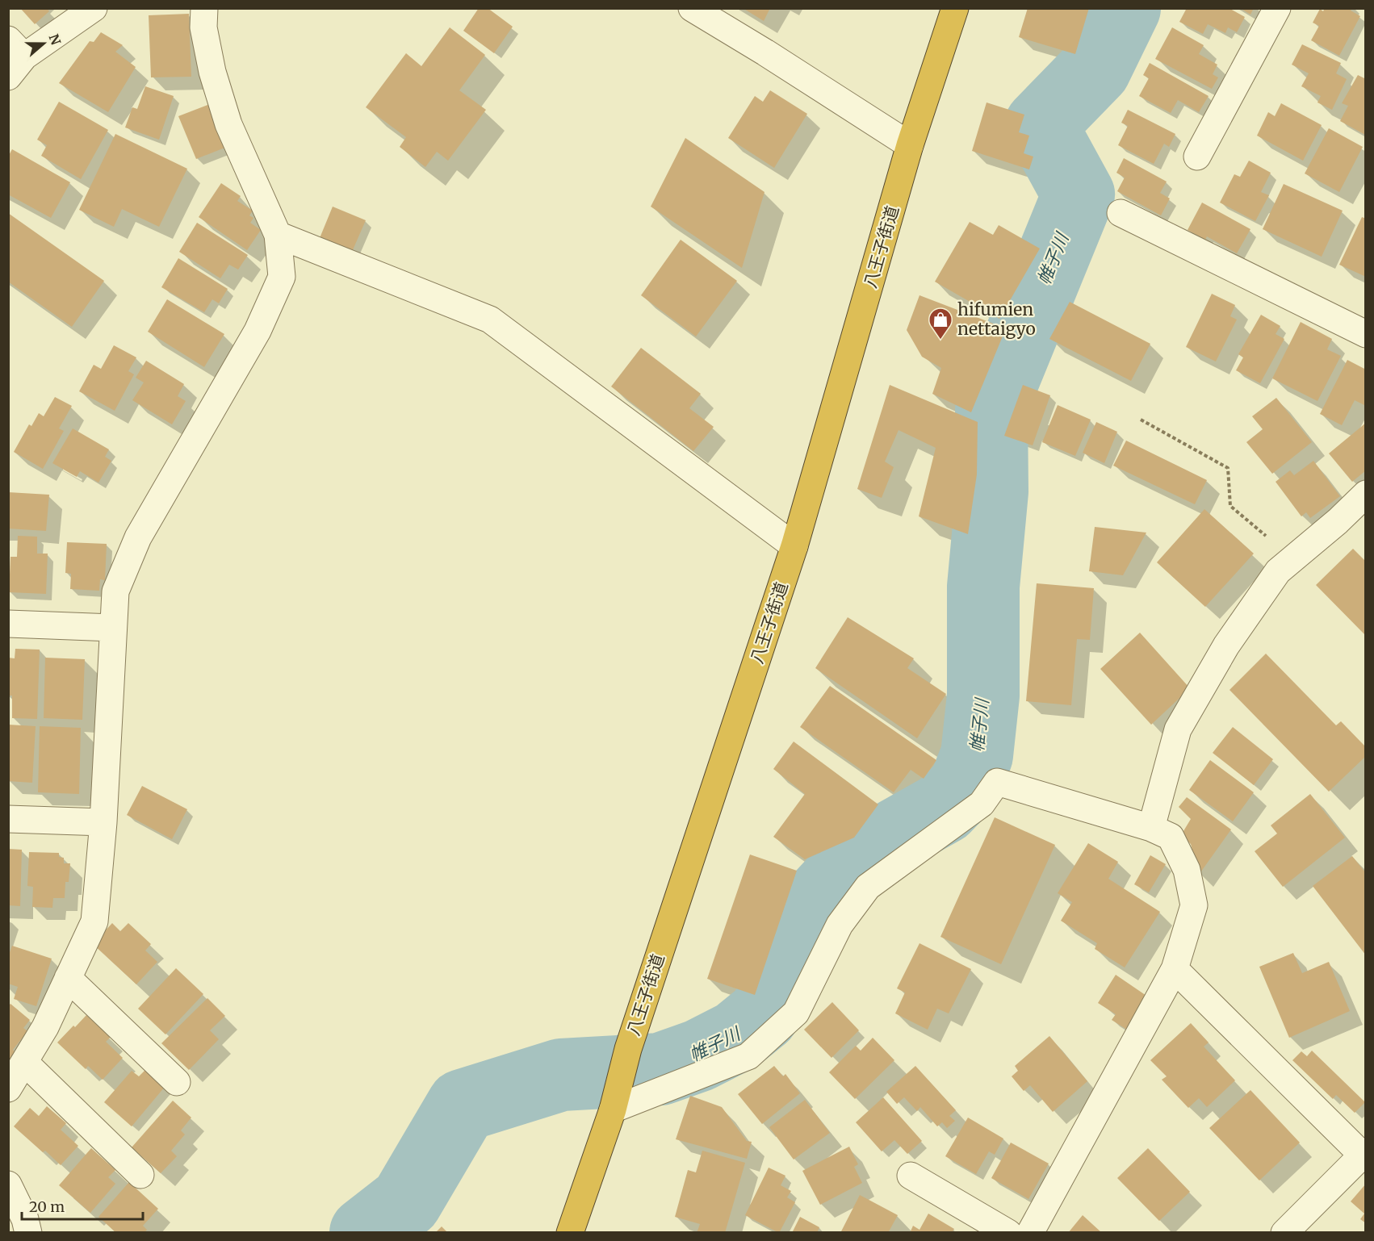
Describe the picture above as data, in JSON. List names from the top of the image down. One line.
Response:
{"streets":{"highway":["八王子街道"]},"water":["帷子川"],"places":{"shop":["hifumien nettaigyo"]},"scale_bar":"20 m","north":"right"}
